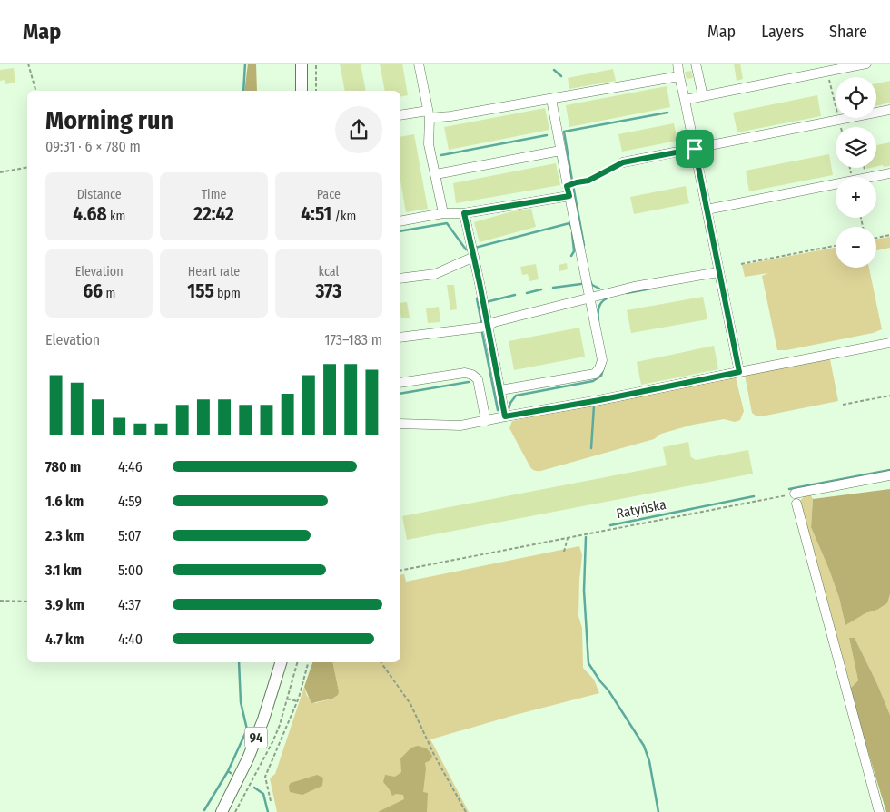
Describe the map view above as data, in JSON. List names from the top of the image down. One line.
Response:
{"streets":{"main road":["94"],"path":["Ratyńska"]},"page":{"header":"Map","nav":["Map","Layers","Share"],"map_buttons":["+","−"],"heading":["Morning run","09:31 · 6 × 780 m"],"stats":[["Distance","4.68 km"],["Time","22:42"],["Pace","4:51 /km"],["Elevation","66 m"],["Heart rate","155 bpm"],["kcal","373"]],"chart":["Elevation","173–183 m"],"list":[{"name":"780 m","note":"4:46"},{"name":"1.6 km","note":"4:59"},{"name":"2.3 km","note":"5:07"},{"name":"3.1 km","note":"5:00"},{"name":"3.9 km","note":"4:37"},{"name":"4.7 km","note":"4:40"}]}}
